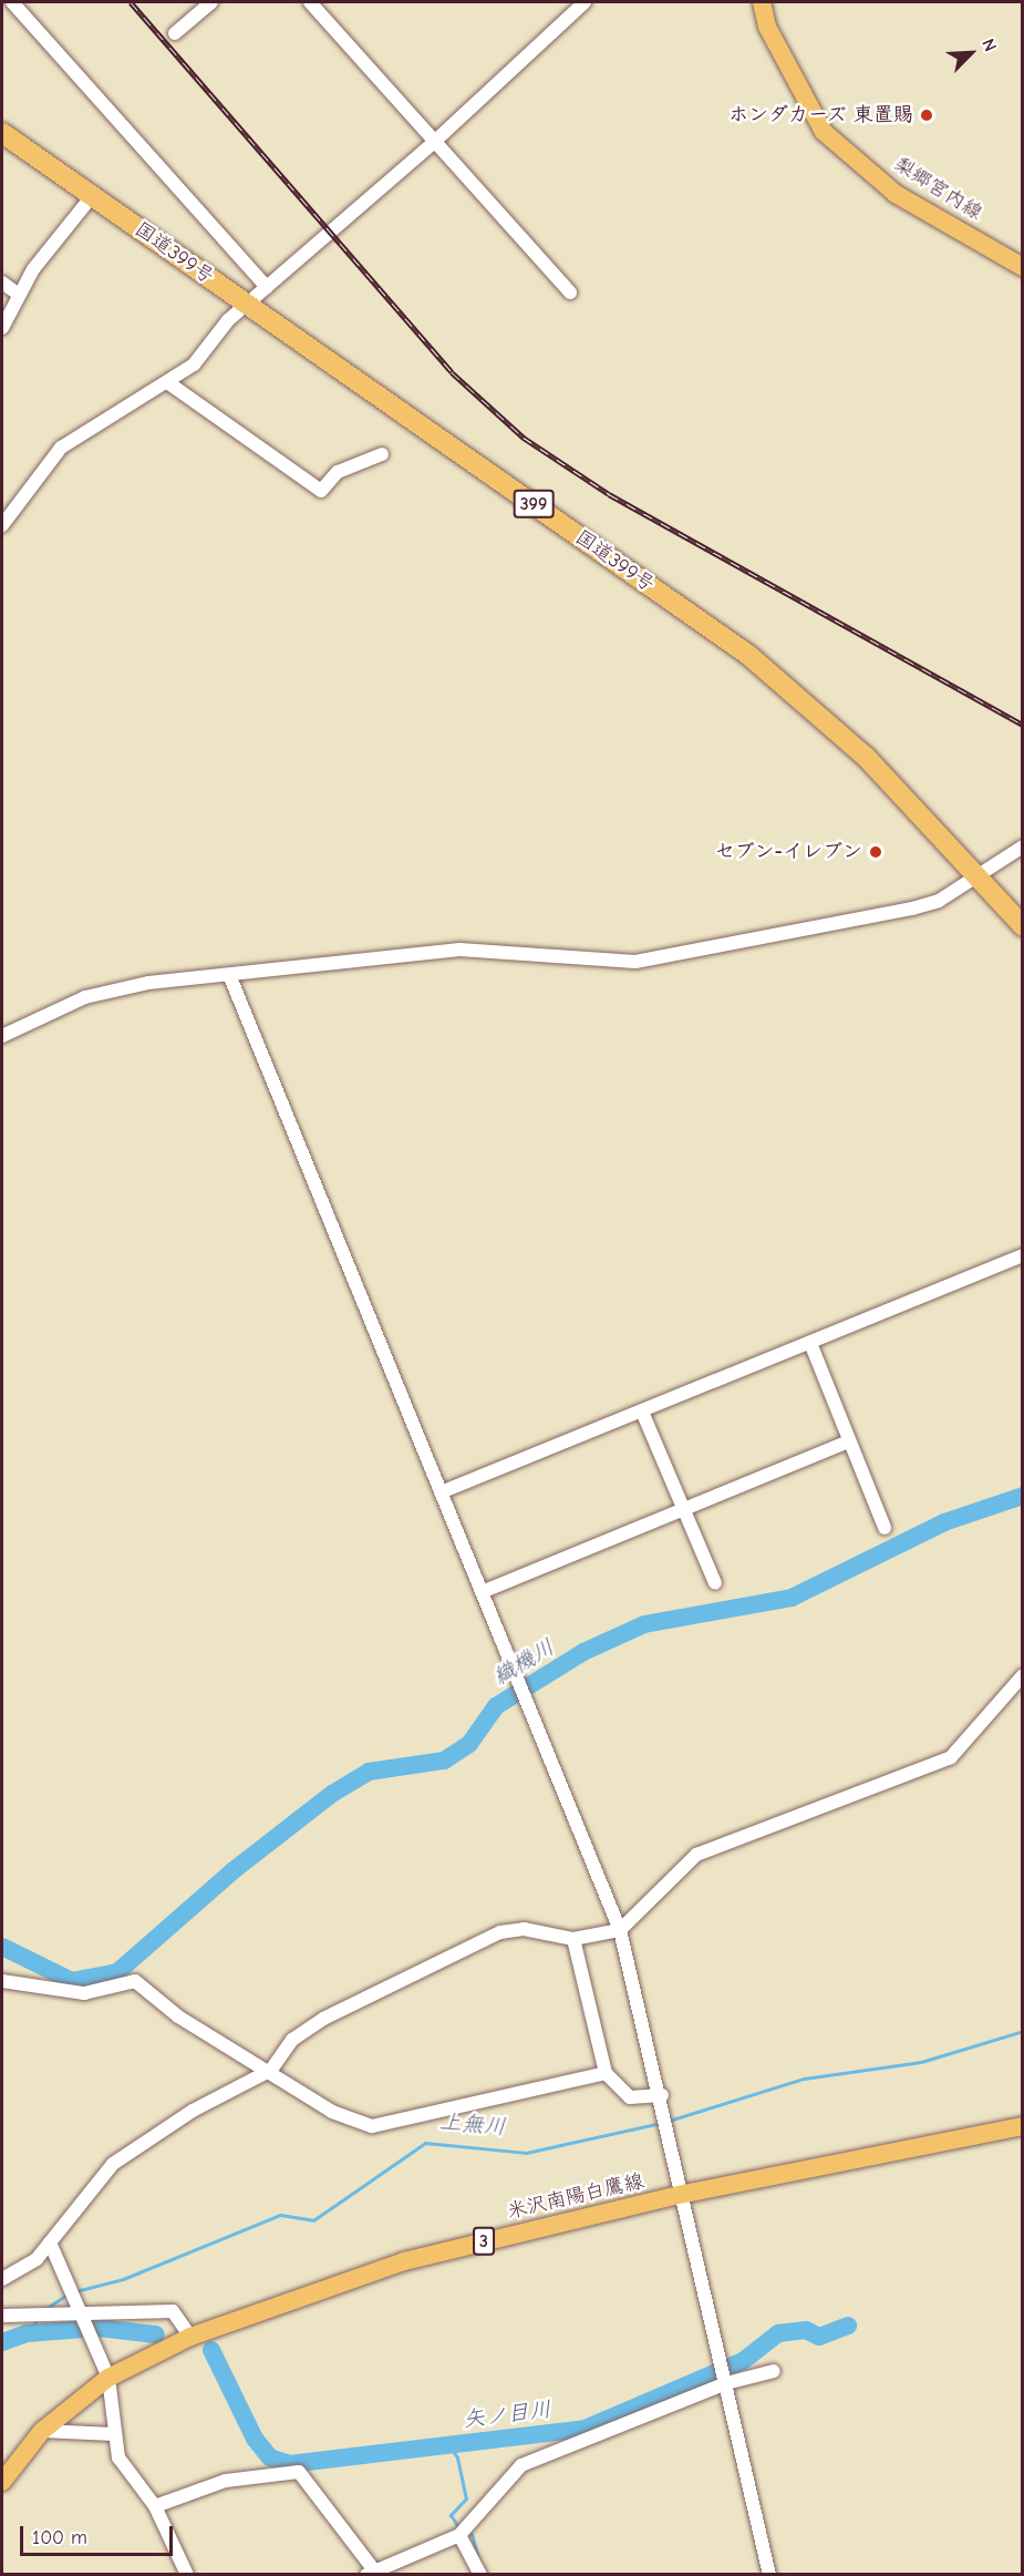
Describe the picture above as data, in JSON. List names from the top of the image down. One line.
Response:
{"streets":{"highway":["国道399号","399"],"main road":["梨郷宮内線","米沢南陽白鷹線","3"]},"water":["織機川","上無川","矢ノ目川"],"places":["ホンダカーズ 東置賜","セブン-イレブン"],"scale_bar":"100 m","north":"top right"}
